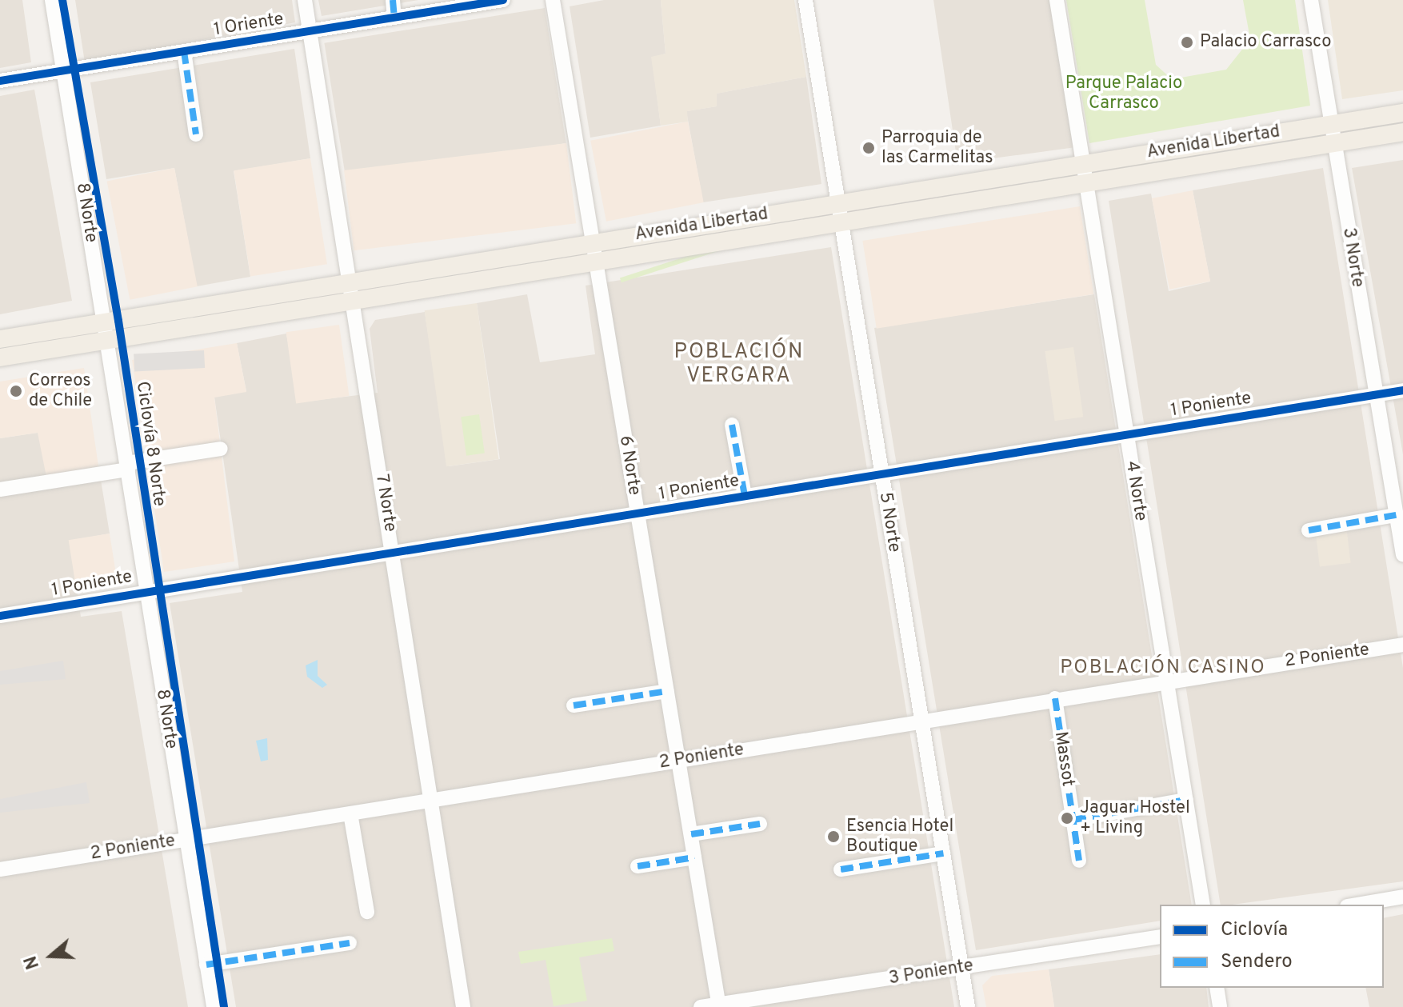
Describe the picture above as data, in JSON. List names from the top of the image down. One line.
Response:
{"streets":{"main road":["Avenida Libertad"],"street":["1 Oriente","8 Norte","3 Norte","1 Poniente","6 Norte","4 Norte","7 Norte","5 Norte","2 Poniente","Massot","3 Poniente"],"cycle path":["Ciclovía 8 Norte"]},"crossings":[["1 Oriente","8 Norte"],["1 Oriente","7 Norte"],["Avenida Libertad","8 Norte"],["Avenida Libertad","3 Norte"],["Avenida Libertad","6 Norte"],["Avenida Libertad","4 Norte"],["Avenida Libertad","7 Norte"],["Avenida Libertad","5 Norte"],["8 Norte","1 Poniente"],["8 Norte","2 Poniente"],["3 Norte","1 Poniente"],["1 Poniente","6 Norte"],["1 Poniente","4 Norte"],["1 Poniente","7 Norte"],["1 Poniente","5 Norte"],["6 Norte","2 Poniente"],["6 Norte","3 Poniente"],["4 Norte","2 Poniente"],["7 Norte","2 Poniente"],["5 Norte","2 Poniente"],["5 Norte","3 Poniente"],["2 Poniente","Massot"]],"districts":["POBLACIÓN VERGARA","POBLACIÓN CASINO"],"parks":["Parque Palacio Carrasco"],"places":["Palacio Carrasco","Parroquia de las Carmelitas","Correos de Chile","Jaguar Hostel + Living","Esencia Hotel Boutique"],"legend":["Ciclovía","Sendero"],"north":"left"}
